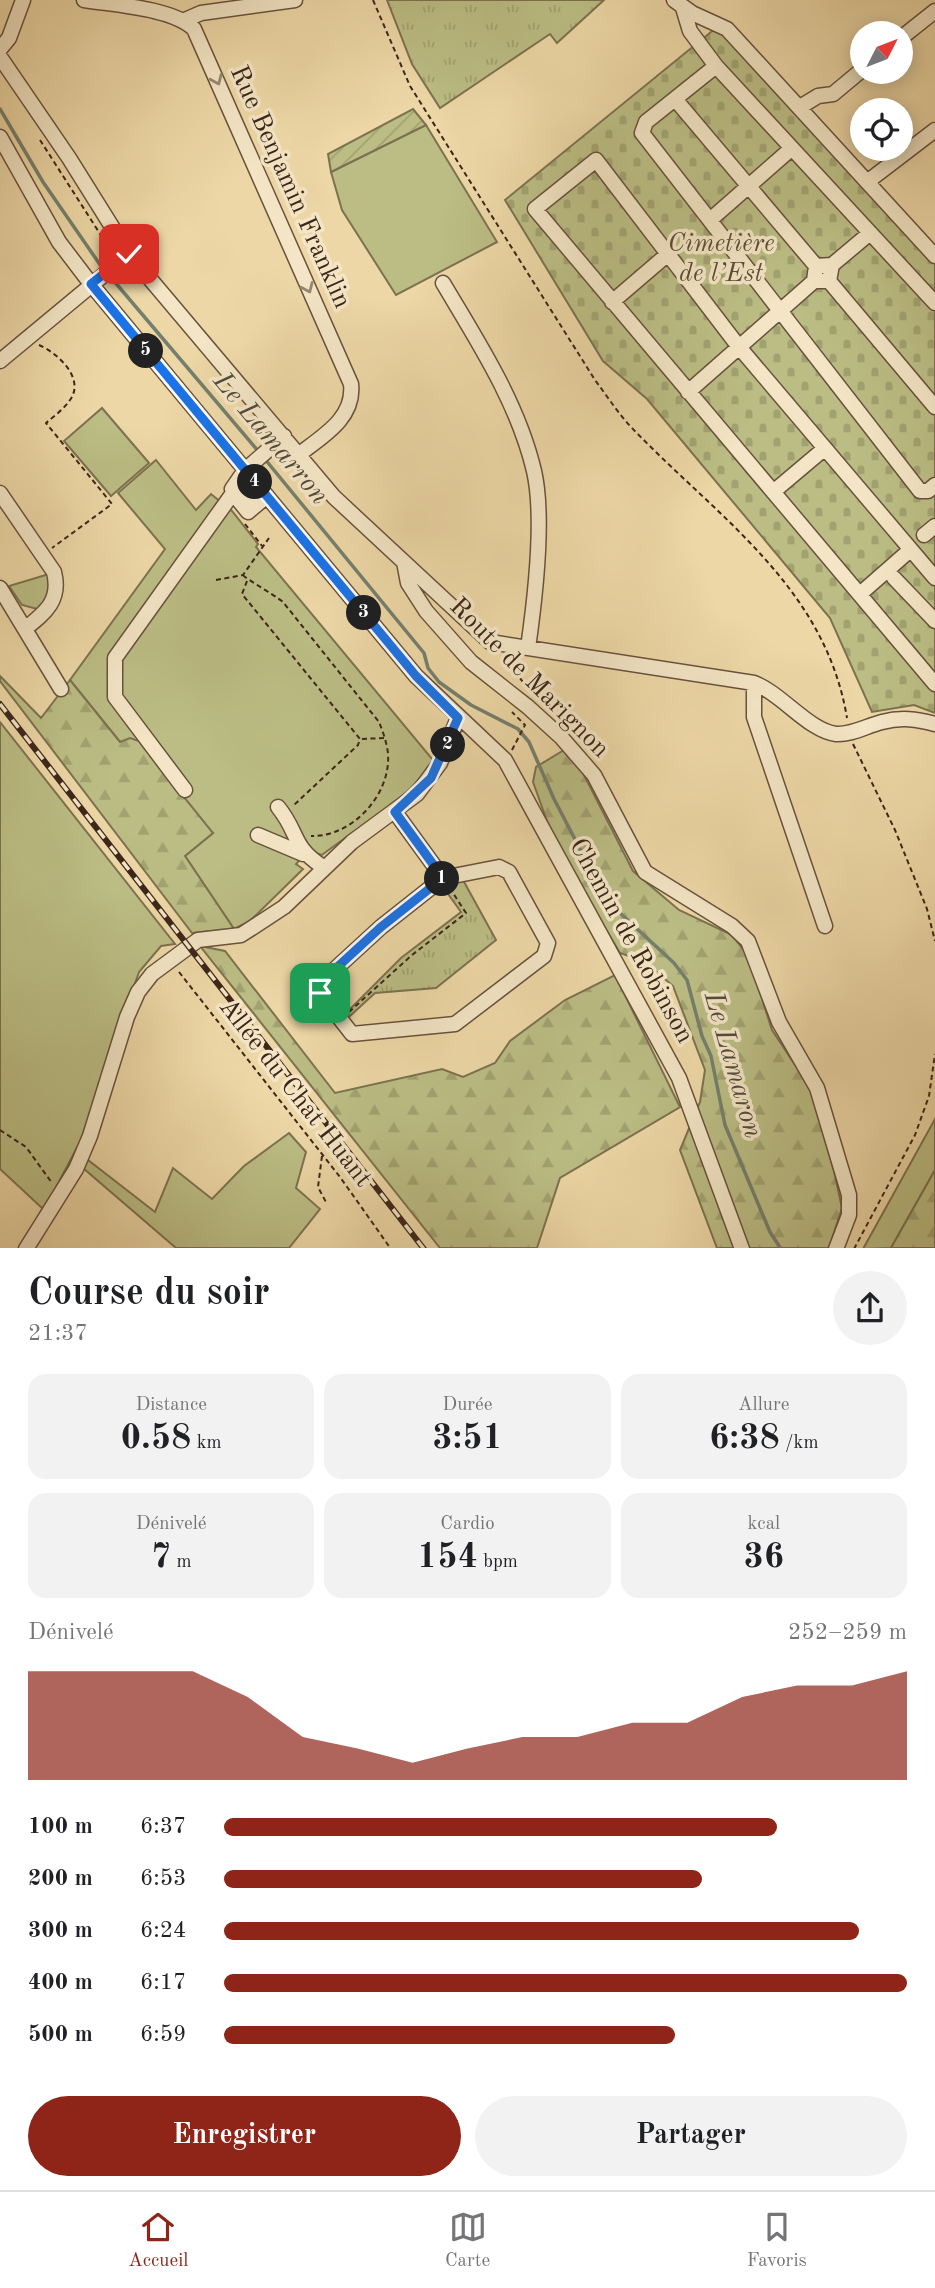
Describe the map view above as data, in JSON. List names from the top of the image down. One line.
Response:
{"streets":{"street":["Rue Benjamin Franklin","Route de Marignon","Chemin de Robinson"],"path":["Allée du Chat Huant"]},"one_way":["Rue Benjamin Franklin"],"water":["Le Lamarron","Le Lamaron"],"parks":["Cimetière de l’Est"],"north":"top right","page":{"pins":["5","4","3","2","1"],"heading":["Course du soir","21:37"],"stats":[["Distance","0.58 km"],["Durée","3:51"],["Allure","6:38 /km"],["Dénivelé","7 m"],["Cardio","154 bpm"],["kcal","36"]],"chart":["Dénivelé","252–259 m"],"list":[{"name":"100 m","note":"6:37"},{"name":"200 m","note":"6:53"},{"name":"300 m","note":"6:24"},{"name":"400 m","note":"6:17"},{"name":"500 m","note":"6:59"}],"buttons":["Enregistrer","Partager"],"tabs":["Accueil","Carte","Favoris"]}}
